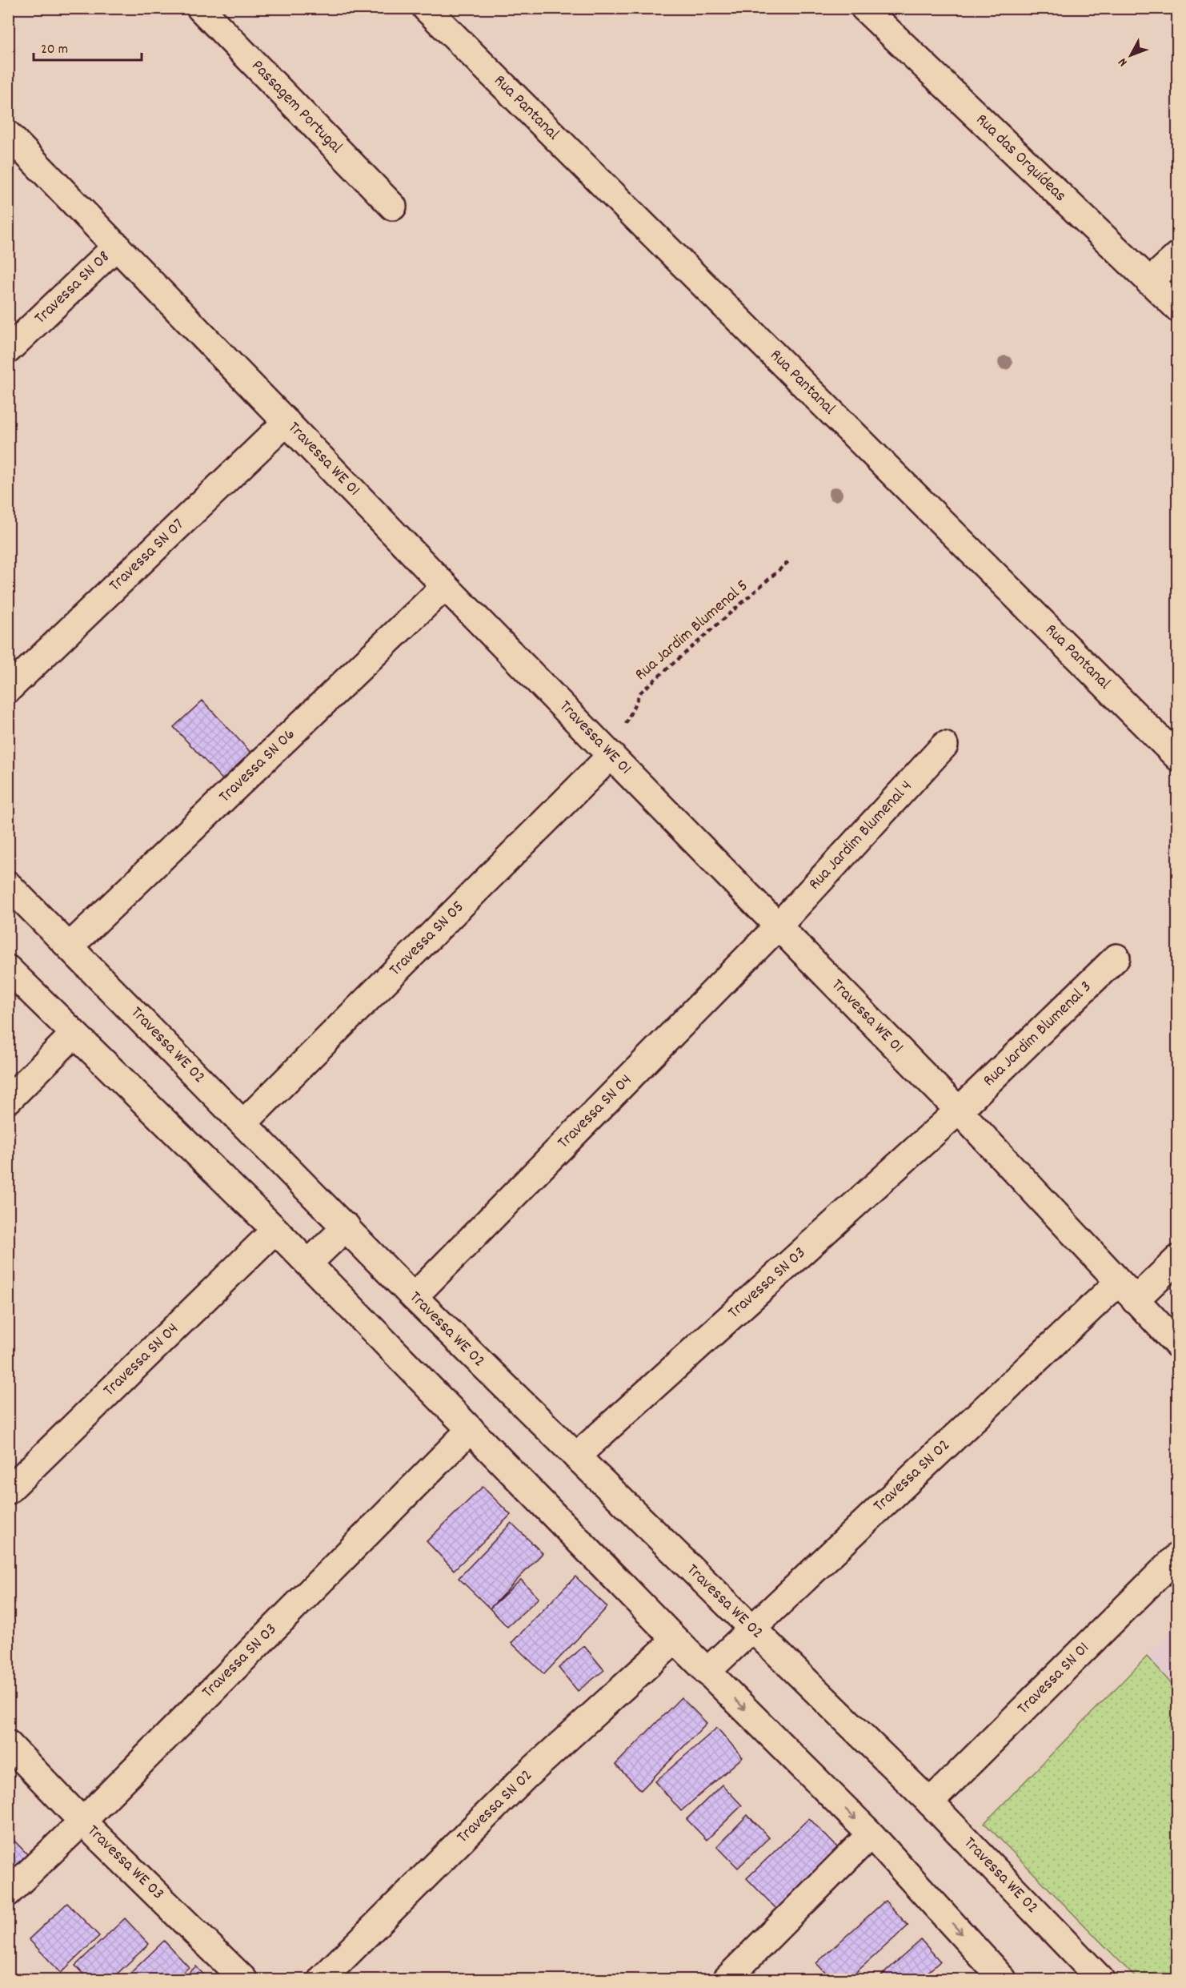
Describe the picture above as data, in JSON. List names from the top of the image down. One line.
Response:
{"streets":{"street":["Passagem Portugal","Rua Pantanal","Rua das Orquídeas","Travessa SN 08","Travessa WE 01","Travessa SN 07","Travessa SN 06","Rua Jardim Blumenal 4","Travessa SN 05","Rua Jardim Blumenal 3","Travessa WE 02","Travessa SN 04","Travessa SN 03","Travessa SN 02","Travessa SN 01","Travessa WE 03"],"path":["Rua Jardim Blumenal 5"]},"crossings":[["Travessa SN 08","Travessa WE 01"],["Travessa WE 01","Travessa SN 07"],["Travessa WE 01","Rua Jardim Blumenal 5"],["Travessa WE 01","Travessa SN 06"],["Travessa WE 01","Rua Jardim Blumenal 4"],["Travessa WE 01","Travessa SN 05"],["Travessa WE 01","Rua Jardim Blumenal 3"],["Travessa WE 01","Travessa SN 04"],["Travessa WE 01","Travessa SN 03"],["Travessa WE 01","Travessa SN 02"],["Rua Jardim Blumenal 5","Travessa SN 05"],["Travessa SN 06","Travessa WE 02"],["Rua Jardim Blumenal 4","Travessa SN 04"],["Travessa SN 05","Travessa WE 02"],["Rua Jardim Blumenal 3","Travessa SN 03"],["Travessa WE 02","Travessa SN 04"],["Travessa WE 02","Travessa SN 03"],["Travessa WE 02","Travessa SN 02"],["Travessa WE 02","Travessa SN 01"],["Travessa SN 03","Travessa WE 03"]],"scale_bar":"20 m","north":"bottom left"}
